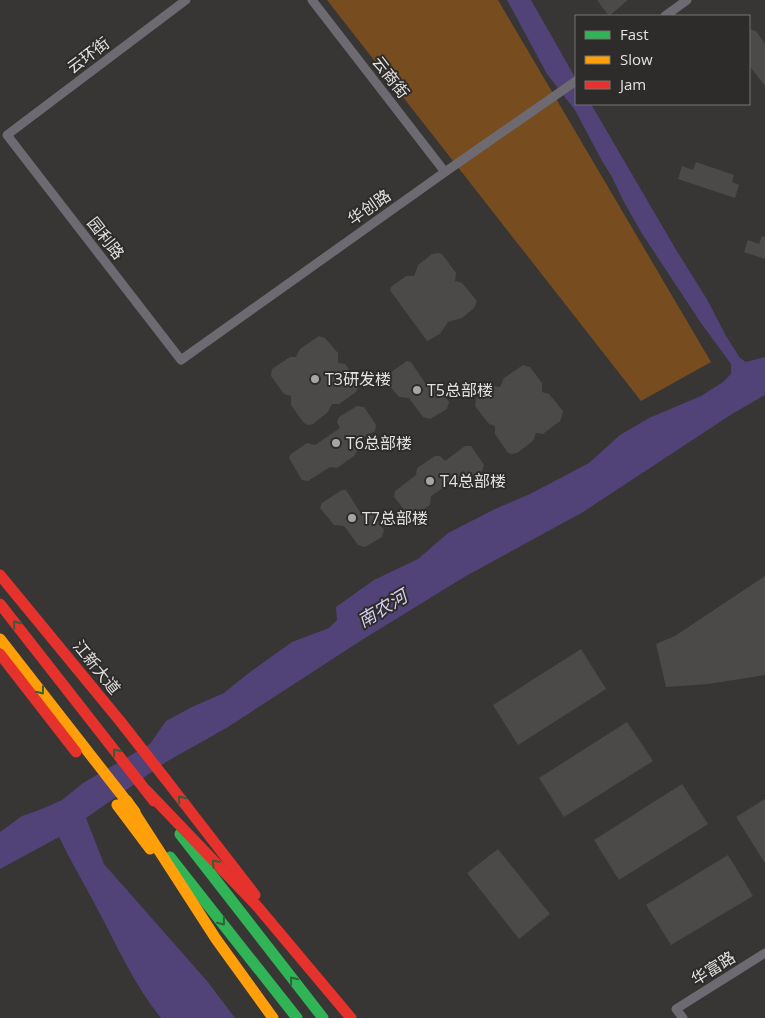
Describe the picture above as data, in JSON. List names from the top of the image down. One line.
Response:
{"streets":{"main road":["江新大道"],"street":["云环街","云商街","华创路","园利路","华富路"]},"crossings":[["云环街","园利路"],["云商街","华创路"],["华创路","园利路"]],"water":["南农河"],"places":["T3研发楼","T5总部楼","T6总部楼","T4总部楼","T7总部楼"],"legend":["Fast","Slow","Jam"]}
